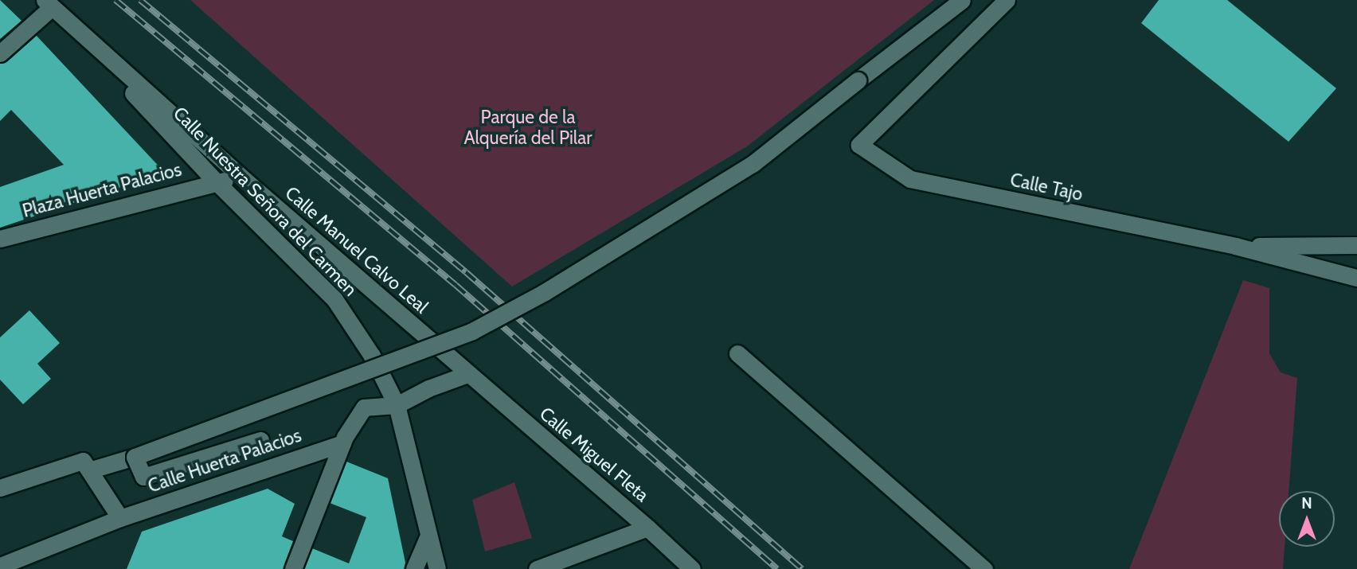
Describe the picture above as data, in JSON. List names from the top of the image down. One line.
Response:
{"streets":{"street":["Calle Tajo","Plaza Huerta Palacios","Calle Nuestra Señora del Carmen","Calle Manuel Calvo Leal","Calle Miguel Fleta","Calle Huerta Palacios"]},"crossings":[["Plaza Huerta Palacios","Calle Nuestra Señora del Carmen"],["Plaza Huerta Palacios","Calle Manuel Calvo Leal"],["Calle Nuestra Señora del Carmen","Calle Manuel Calvo Leal"],["Calle Manuel Calvo Leal","Calle Miguel Fleta"]],"parks":["Parque de la Alquería del Pilar"],"north":"top"}
